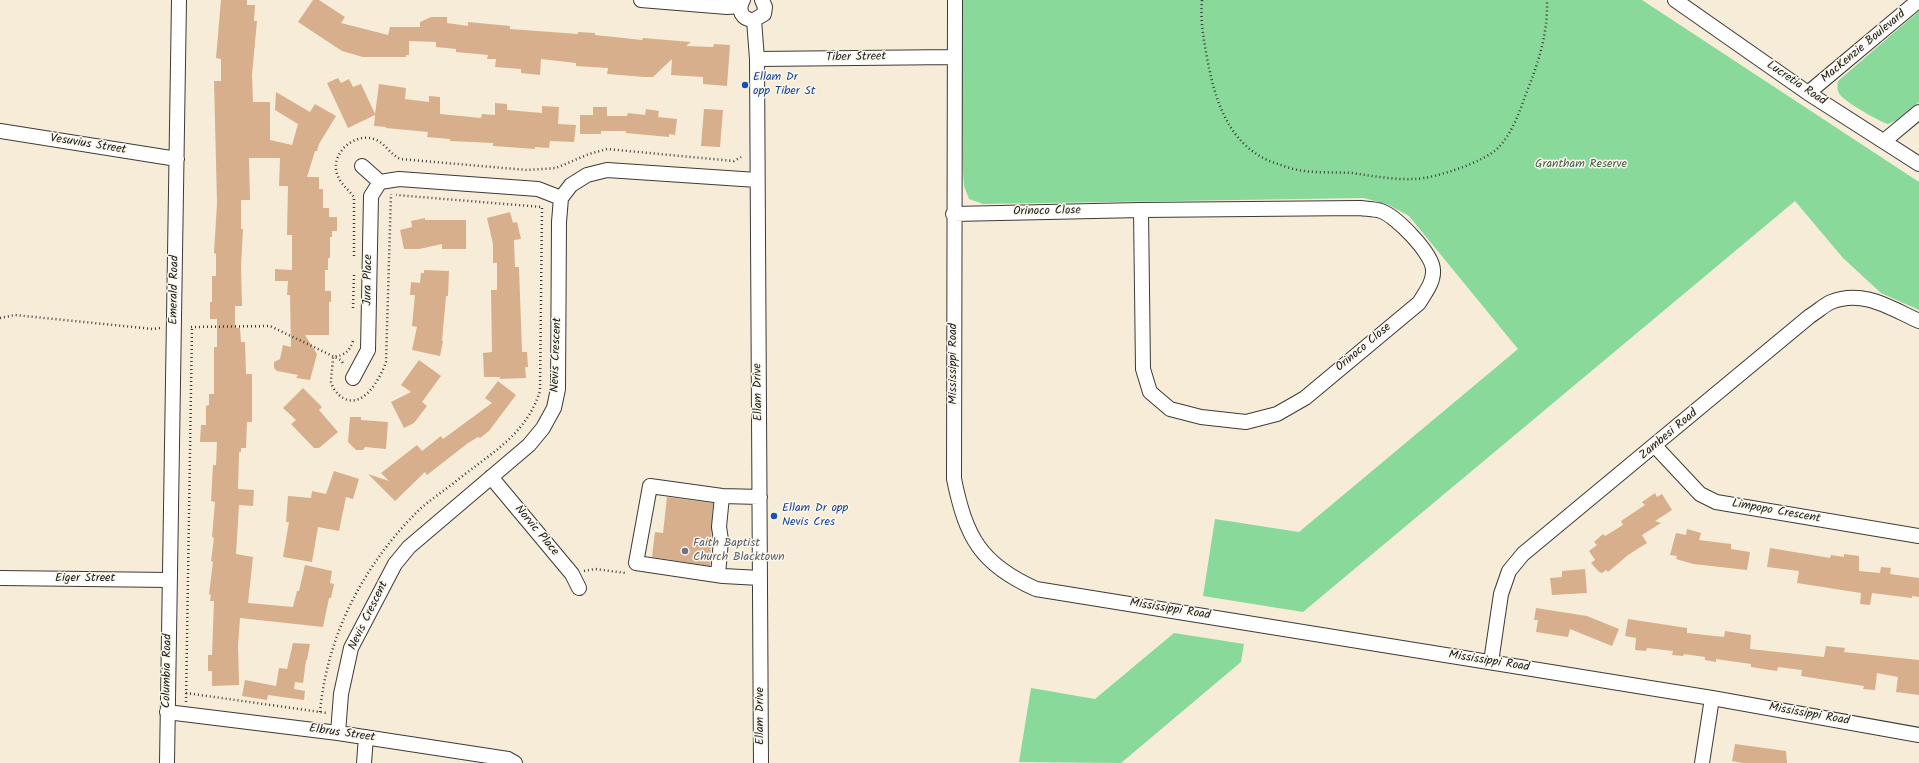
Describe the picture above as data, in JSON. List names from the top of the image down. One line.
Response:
{"streets":{"street":["MacKenzie Boulevard","Tiber Street","Lucretia Road","Vesuvius Street","Orinoco Close","Jura Place","Emerald Road","Nevis Crescent","Mississippi Road","Ellam Drive","Zambesi Road","Limpopo Crescent","Norvic Place","Eiger Street","Columbia Road","Elbrus Street"]},"crossings":[["MacKenzie Boulevard","Lucretia Road"],["Tiber Street","Mississippi Road"],["Tiber Street","Ellam Drive"],["Vesuvius Street","Emerald Road"],["Orinoco Close","Mississippi Road"],["Emerald Road","Eiger Street"],["Emerald Road","Columbia Road"],["Nevis Crescent","Norvic Place"],["Nevis Crescent","Elbrus Street"],["Mississippi Road","Zambesi Road"],["Zambesi Road","Limpopo Crescent"],["Eiger Street","Columbia Road"],["Columbia Road","Elbrus Street"]],"parks":["Grantham Reserve"],"places":["Ellam Dr opp Tiber St","Ellam Dr opp Nevis Cres","Faith Baptist Church Blacktown"]}
